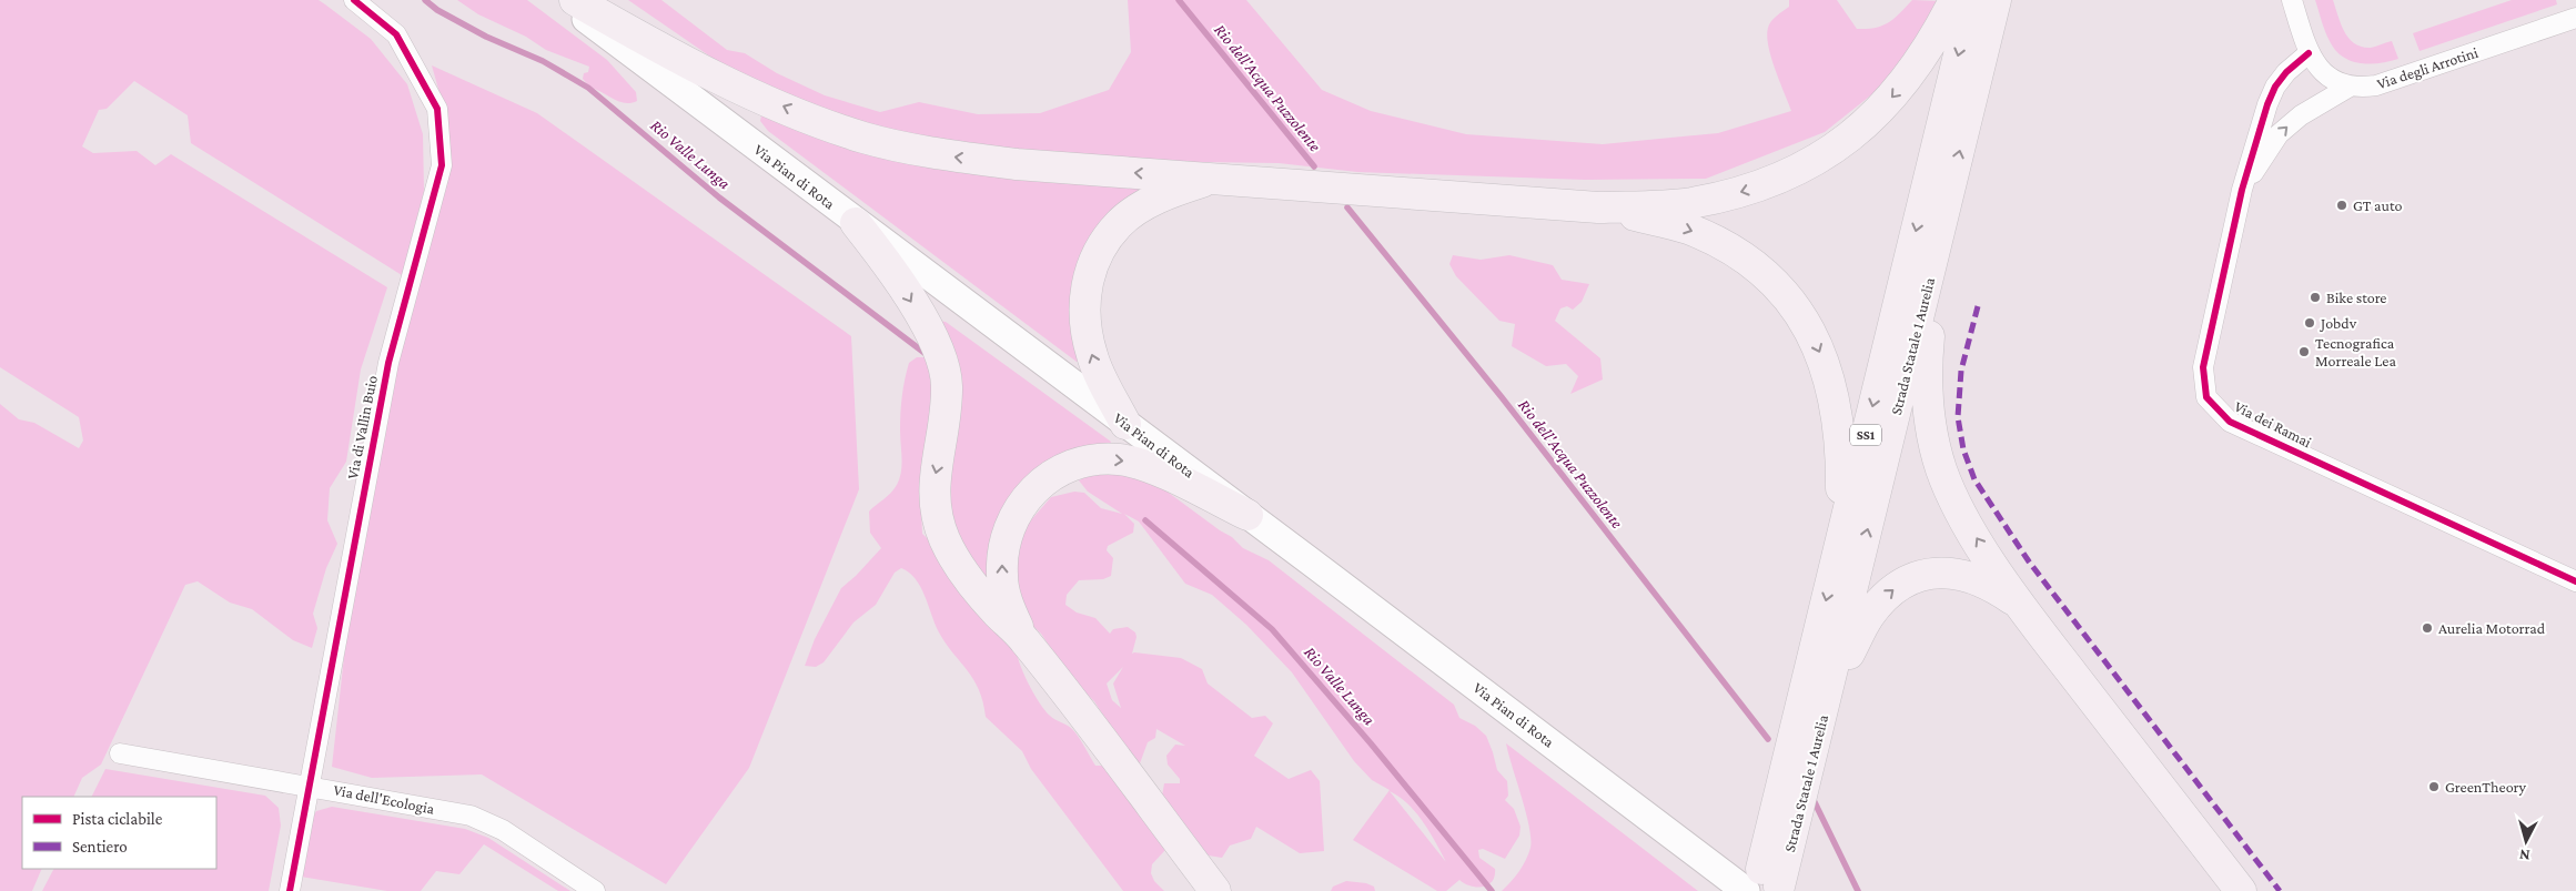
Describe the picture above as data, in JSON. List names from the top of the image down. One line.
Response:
{"streets":{"highway":["Strada Statale 1 Aurelia","SS1"],"main road":["Via Pian di Rota"],"street":["Via degli Arrotini","Via dei Ramai","Via di Vallin Buio","Via dell'Ecologia"]},"crossings":[["Via degli Arrotini","Via dei Ramai"],["Via Pian di Rota","Strada Statale 1 Aurelia"],["Via di Vallin Buio","Via dell'Ecologia"]],"water":["Rio dell'Acqua Puzzolente","Rio Valle Lunga"],"places":["GT auto","Bike store","Jobdv","Tecnografica Morreale Lea","Aurelia Motorrad","GreenTheory"],"legend":["Pista ciclabile","Sentiero"],"north":"bottom"}
